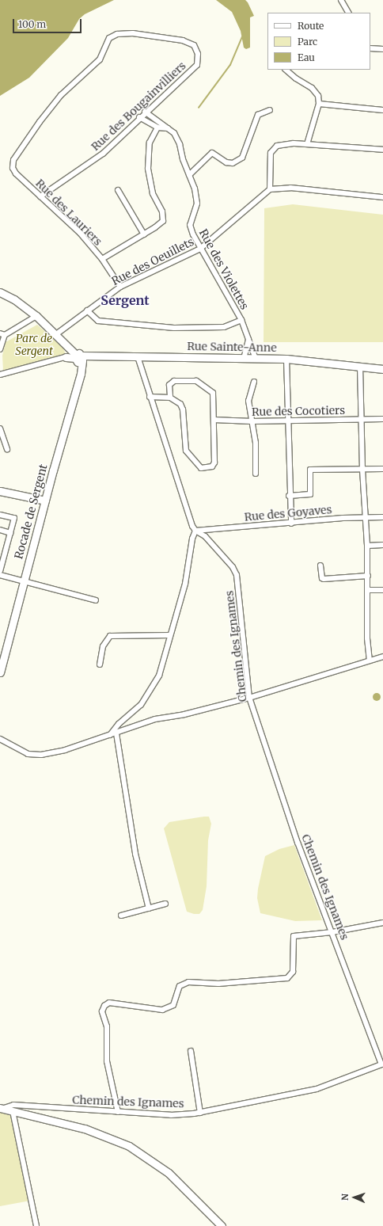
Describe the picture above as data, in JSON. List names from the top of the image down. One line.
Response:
{"streets":{"main road":["Rue Sainte-Anne","Rocade de Sergent"],"street":["Rue des Bougainvilliers","Rue des Lauriers","Rue des Oeuillets","Rue des Violettes","Rue des Cocotiers","Rue des Goyaves","Chemin des Ignames"]},"crossings":[["Rue des Bougainvilliers","Rue des Lauriers"],["Rue des Bougainvilliers","Rue des Violettes"],["Rue des Lauriers","Rue des Oeuillets"],["Rue des Oeuillets","Rue des Violettes"],["Rue des Violettes","Rue Sainte-Anne"],["Rue Sainte-Anne","Rocade de Sergent"],["Rue des Goyaves","Chemin des Ignames"]],"districts":["Sergent"],"parks":["Parc de Sergent"],"legend":["Route","Parc","Eau"],"scale_bar":"100 m","north":"left"}
